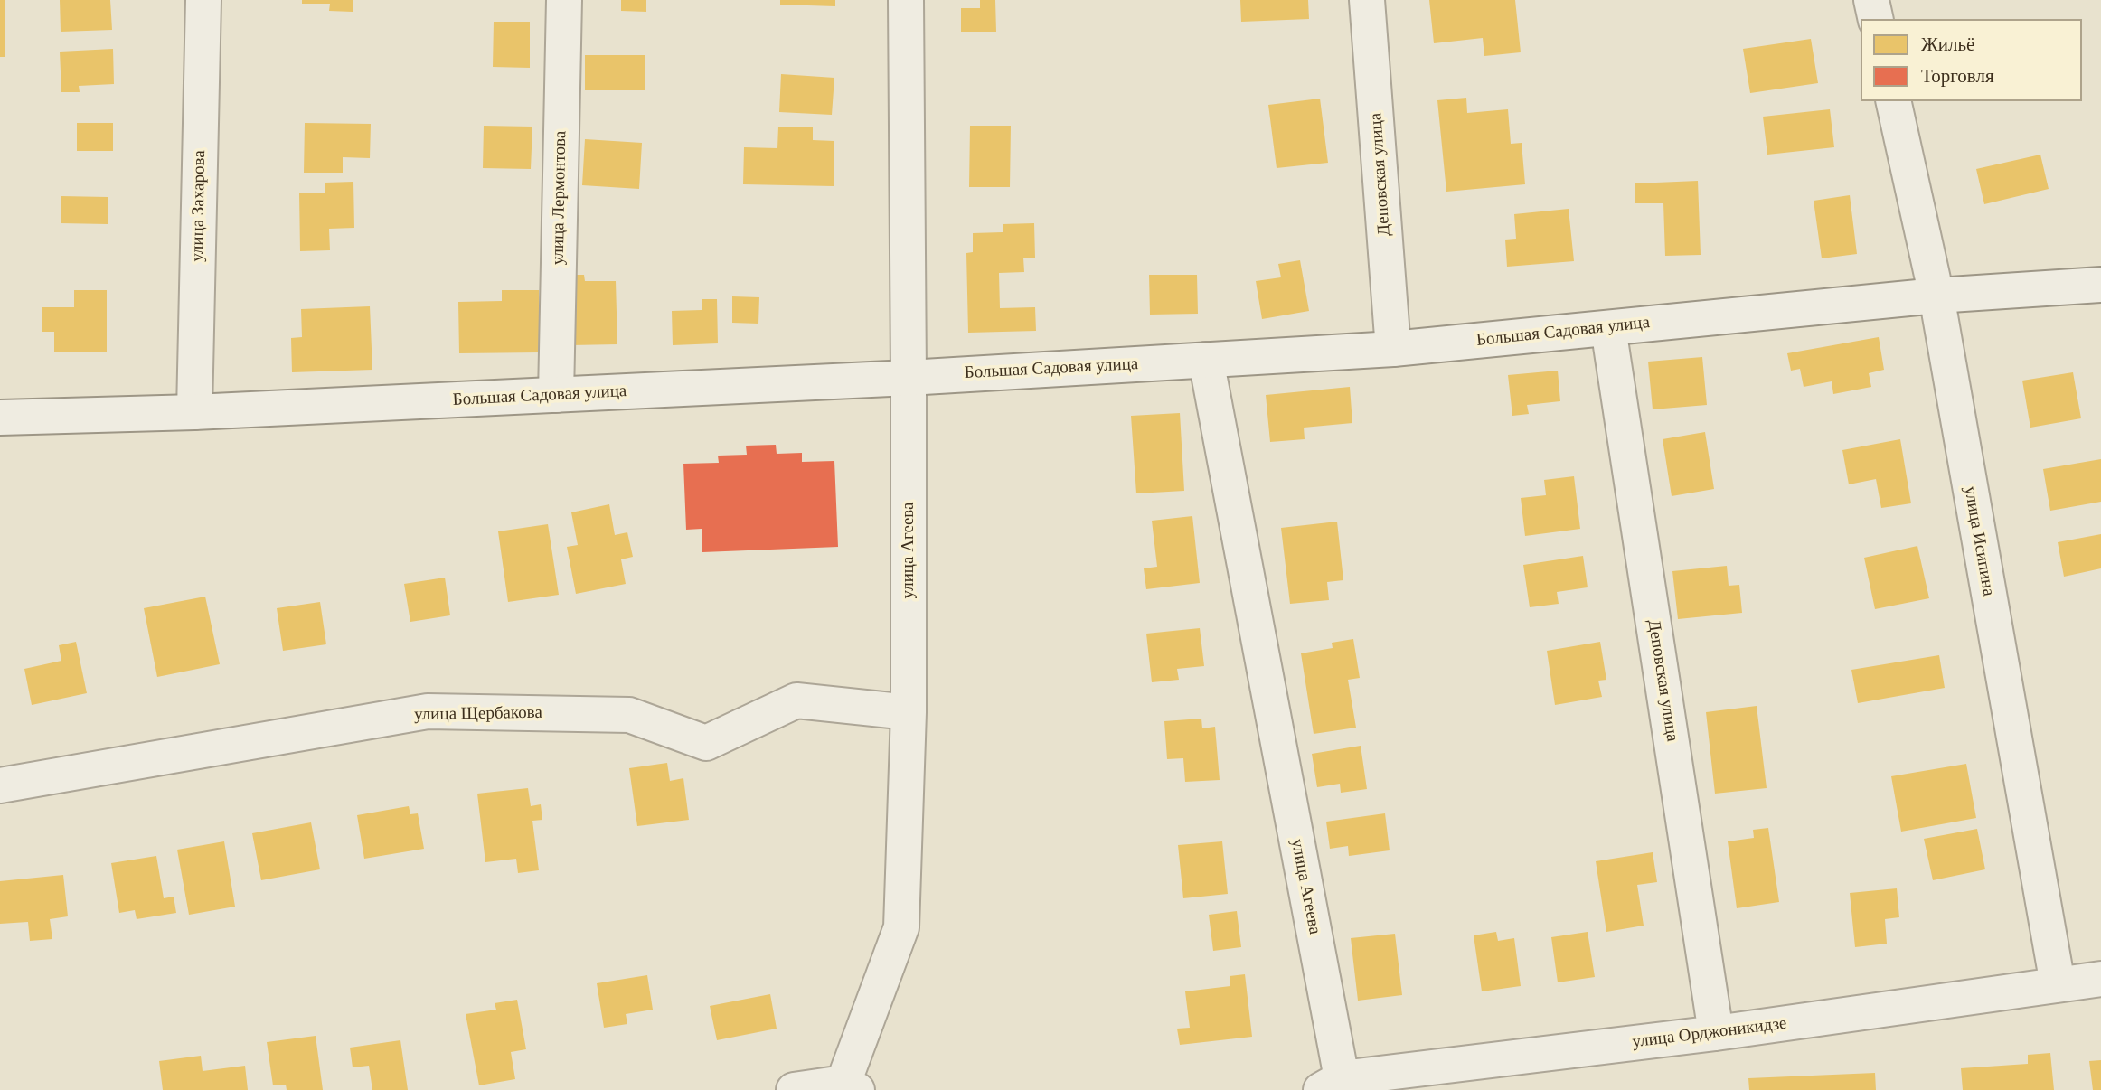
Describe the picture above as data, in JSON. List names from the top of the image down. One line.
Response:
{"streets":{"street":["Деповская улица","улица Лермонтова","улица Захарова","Большая Садовая улица","улица Исипина","улица Агеева","улица Щербакова","улица Орджоникидзе"]},"crossings":[["Деповская улица","Большая Садовая улица"],["Деповская улица","улица Орджоникидзе"],["улица Лермонтова","Большая Садовая улица"],["улица Захарова","Большая Садовая улица"],["Большая Садовая улица","улица Исипина"],["Большая Садовая улица","улица Агеева"],["улица Исипина","улица Орджоникидзе"],["улица Агеева","улица Щербакова"],["улица Агеева","улица Орджоникидзе"]],"legend":["Жильё","Торговля"]}
